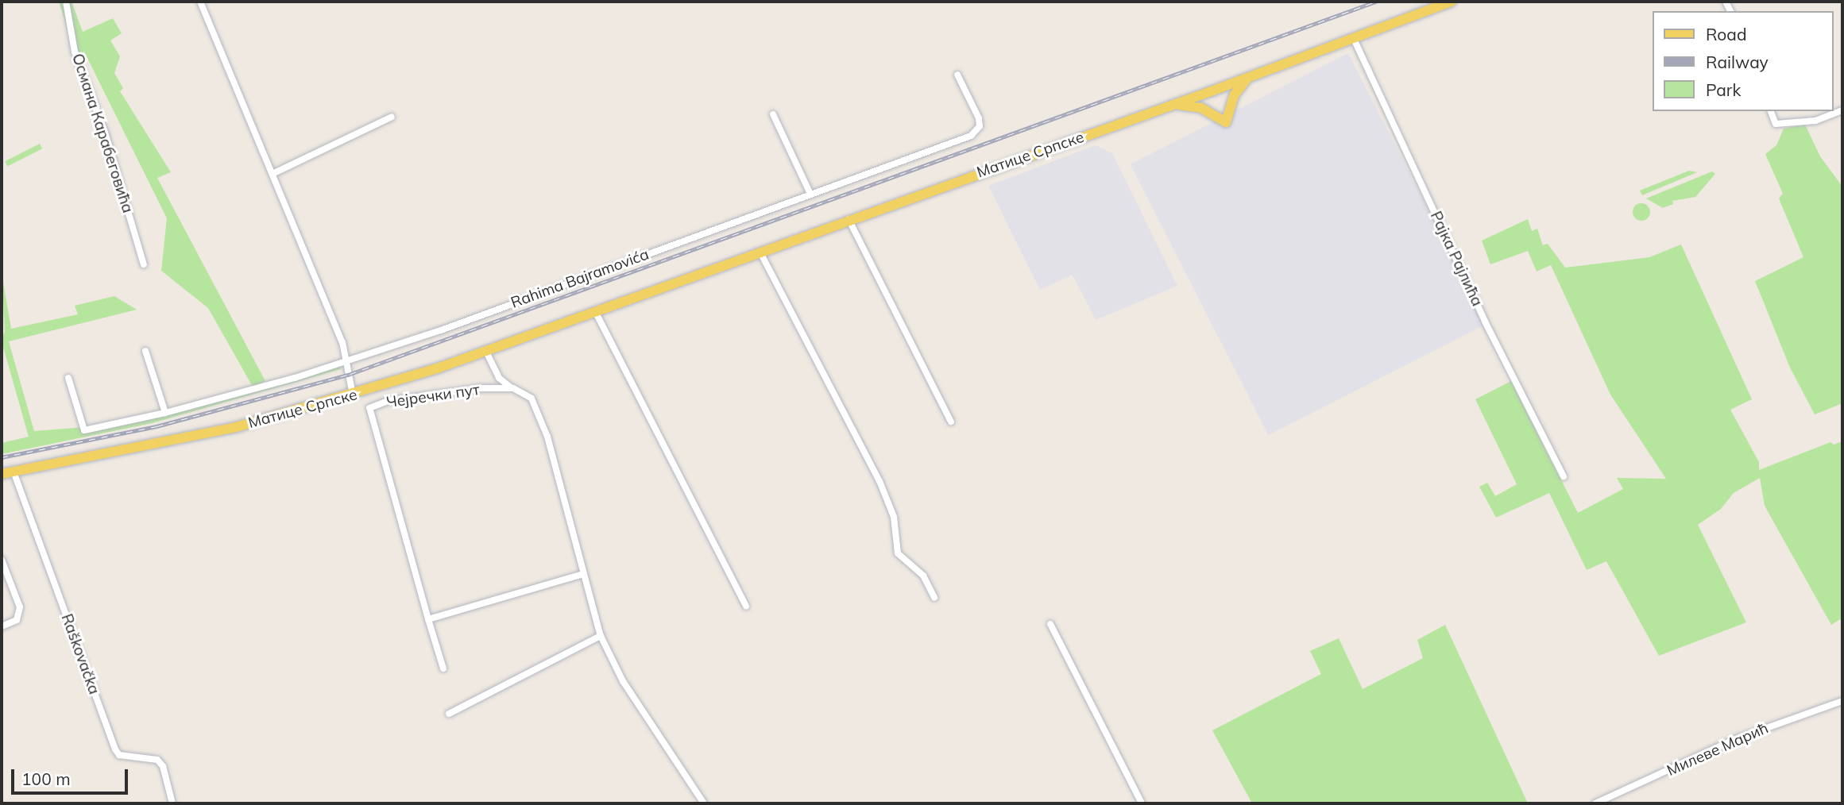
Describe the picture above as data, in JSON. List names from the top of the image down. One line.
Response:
{"streets":{"main road":["Матице Српске"],"street":["Османа Карабеговића","Рајка Рајлића","Rahima Bajramovića","Чејречки пут","Raškovačka","Милеве Мaрић"]},"crossings":[["Матице Српске","Рајка Рајлића"],["Матице Српске","Raškovačka"]],"legend":["Road","Railway","Park"],"scale_bar":"100 m"}
